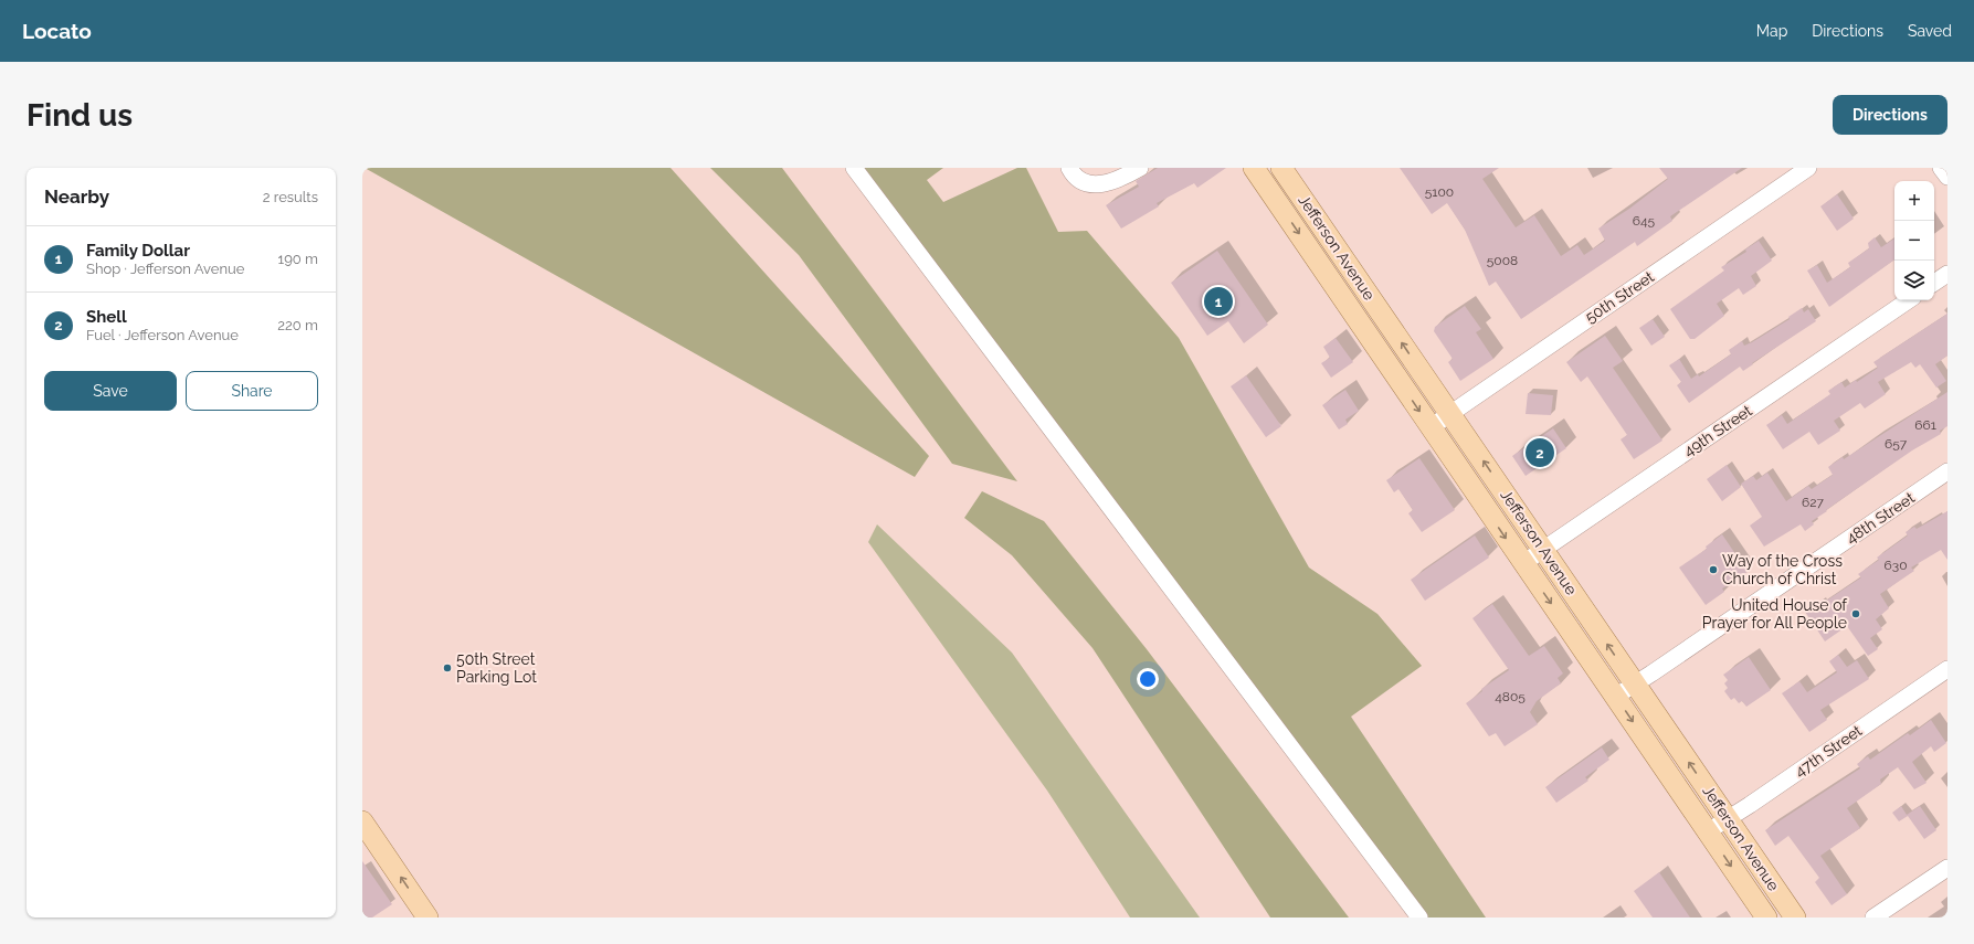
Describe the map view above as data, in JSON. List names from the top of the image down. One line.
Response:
{"streets":{"main road":["Jefferson Avenue"],"street":["50th Street","49th Street","48th Street","47th Street"]},"crossings":[["Jefferson Avenue","50th Street"],["Jefferson Avenue","49th Street"],["Jefferson Avenue","48th Street"],["Jefferson Avenue","47th Street"]],"places":["Way of the Cross Church of Christ","United House of Prayer for All People","50th Street Parking Lot"],"house_numbers":["5100","645","5008","661","657","627","630","4805"],"page":{"header":"Locato","nav":["Map","Directions","Saved"],"buttons":["Directions",["Save","Share"]],"title":"Find us","heading":["Nearby","2 results"],"map_buttons":["+","−"],"list":[{"mark":"1","name":"Family Dollar","note":"Shop · Jefferson Avenue","value":"190 m"},{"mark":"2","name":"Shell","note":"Fuel · Jefferson Avenue","value":"220 m"}],"pins":["1","2"]}}
